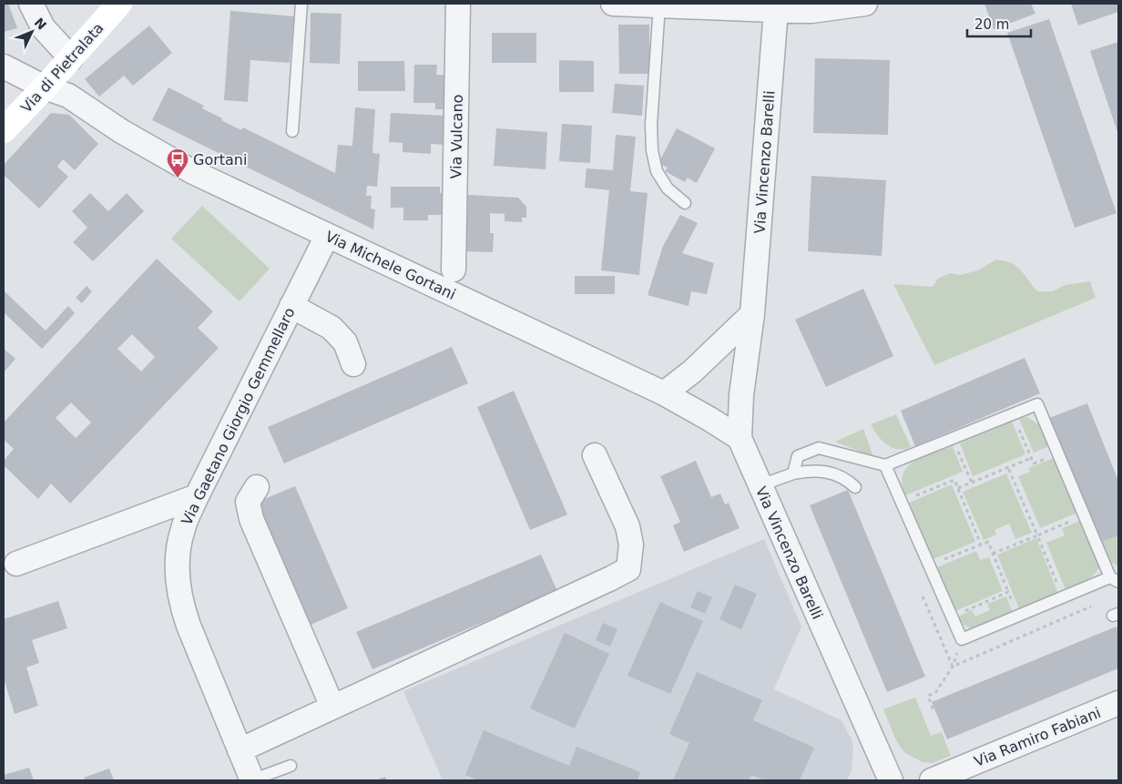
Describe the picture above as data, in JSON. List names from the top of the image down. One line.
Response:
{"streets":{"street":["Via di Pietralata","Via Vulcano","Via Vincenzo Barelli","Via Michele Gortani","Via Gaetano Giorgio Gemmellaro","Via Ramiro Fabiani"]},"crossings":[["Via di Pietralata","Via Michele Gortani"],["Via Vincenzo Barelli","Via Michele Gortani"],["Via Michele Gortani","Via Gaetano Giorgio Gemmellaro"]],"places":{"bus stop":["Gortani"]},"scale_bar":"20 m","north":"top right"}
